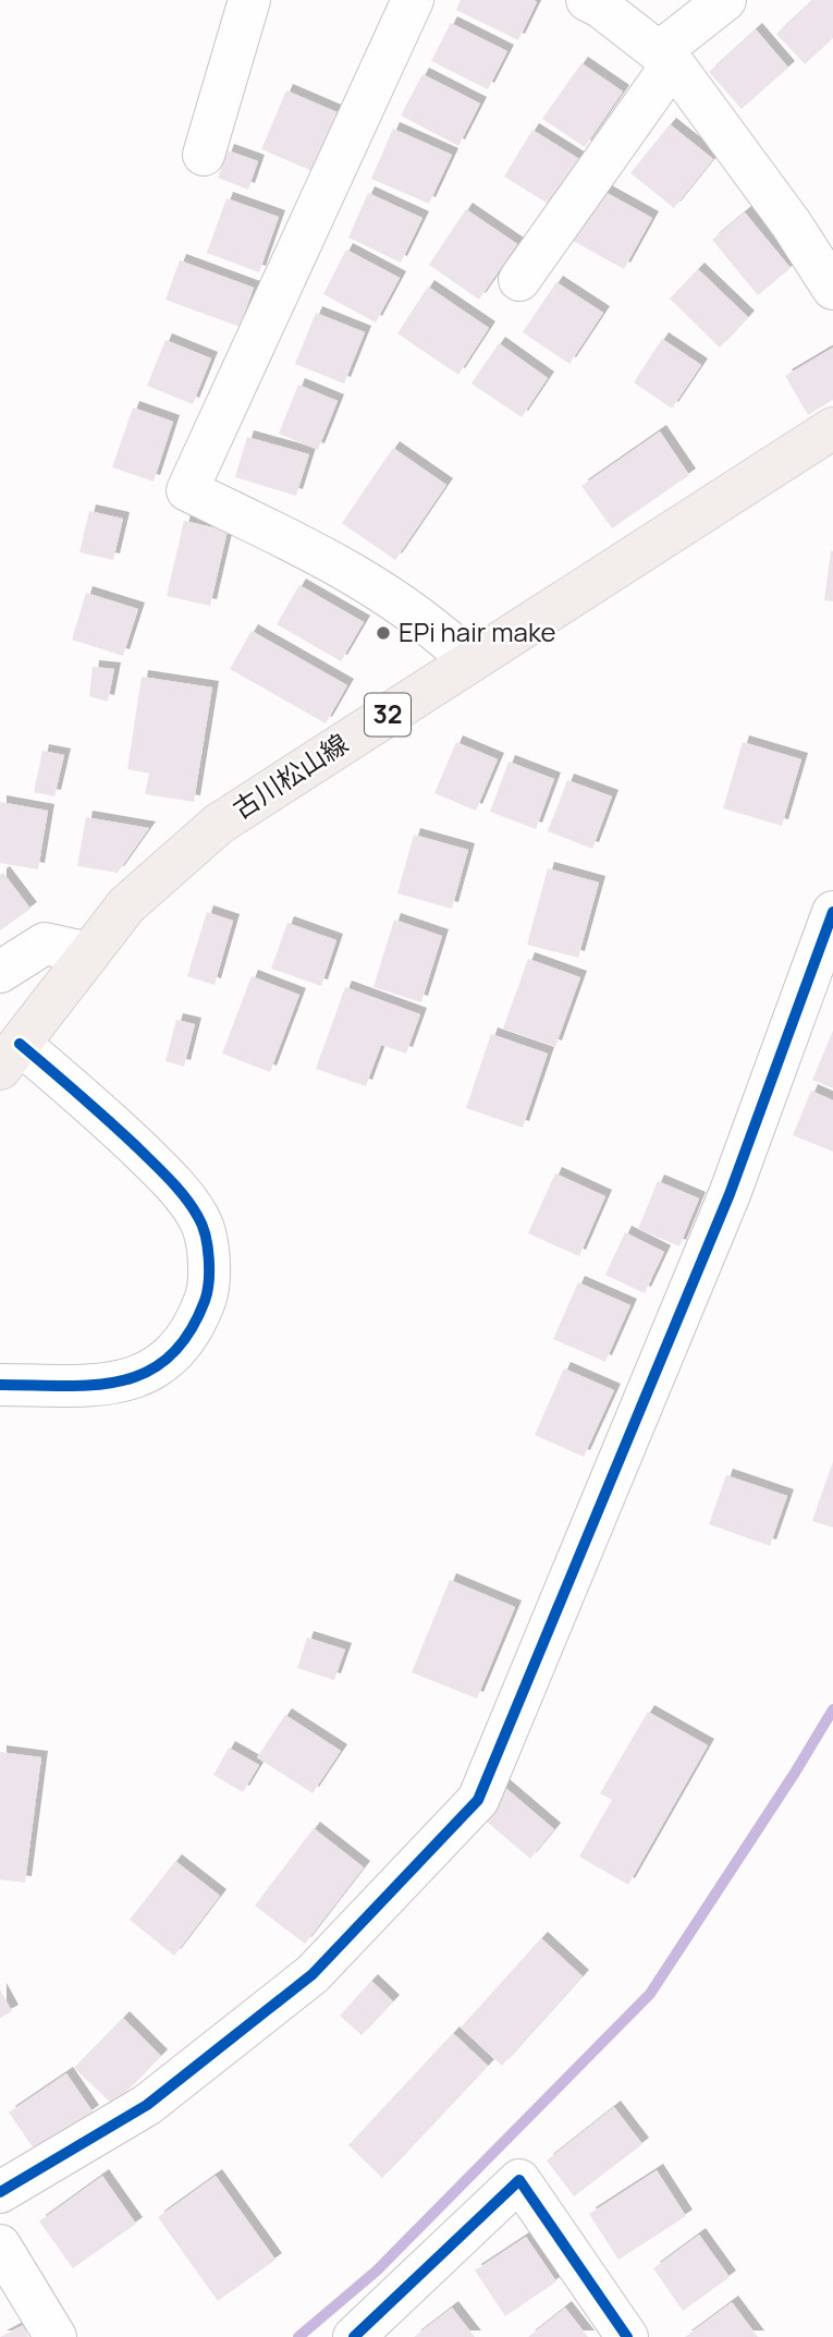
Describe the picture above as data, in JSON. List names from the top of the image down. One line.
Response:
{"streets":{"main road":["32","古川松山線"]},"places":["EPi hair make"]}
